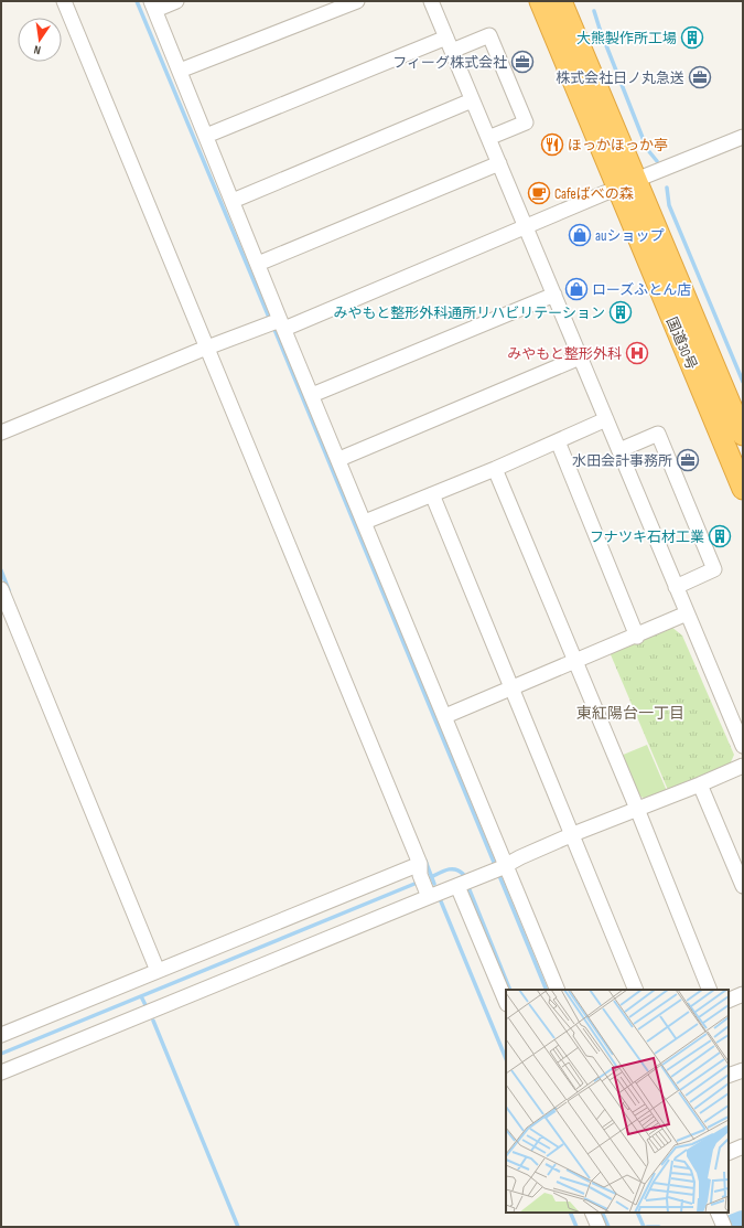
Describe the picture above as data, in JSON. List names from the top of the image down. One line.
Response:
{"streets":{"highway":["国道30号"]},"districts":["東紅陽台一丁目"],"places":{"building":["大熊製作所工場","みやもと整形外科通所リハビリテーション","フナツキ石材工業"],"office":["フィーグ株式会社","株式会社日ノ丸急送","水田会計事務所"],"restaurant":["ほっかほっか亭"],"cafe":["Cafeばべの森"],"shop":["auショップ","ローズふとん店"],"hospital":["みやもと整形外科"]},"north":"bottom"}
